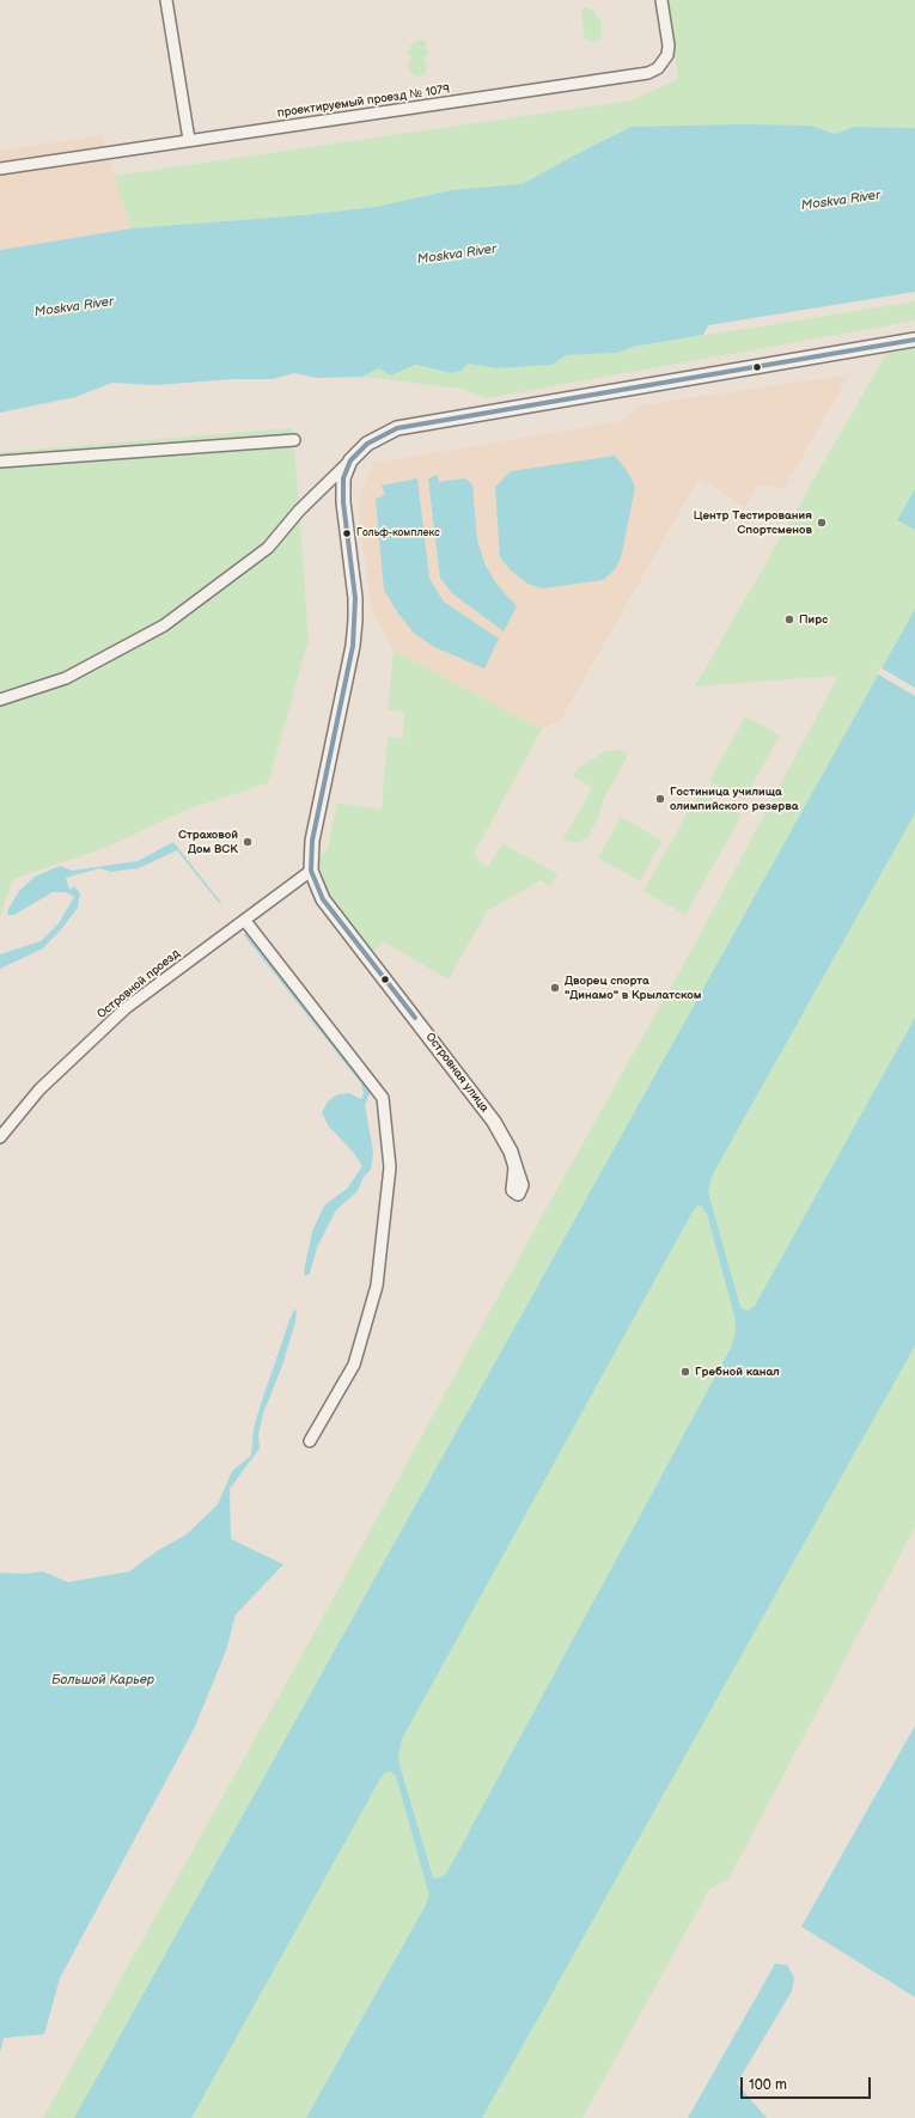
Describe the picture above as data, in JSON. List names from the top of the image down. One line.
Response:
{"streets":{"street":["проектируемый проезд № 1079","Островной проезд","Островная улица"]},"crossings":[["Островной проезд","Островная улица"]],"water":["Moskva River","Большой Карьер"],"places":["Центр Тестирования Спортсменов","Гольф-комплекс","Пирс","Гостиница училища олимпийского резерва","Страховой Дом ВСК","Дворец спорта \"Динамо\" в Крылатском","Гребной канал"],"scale_bar":"100 m"}
